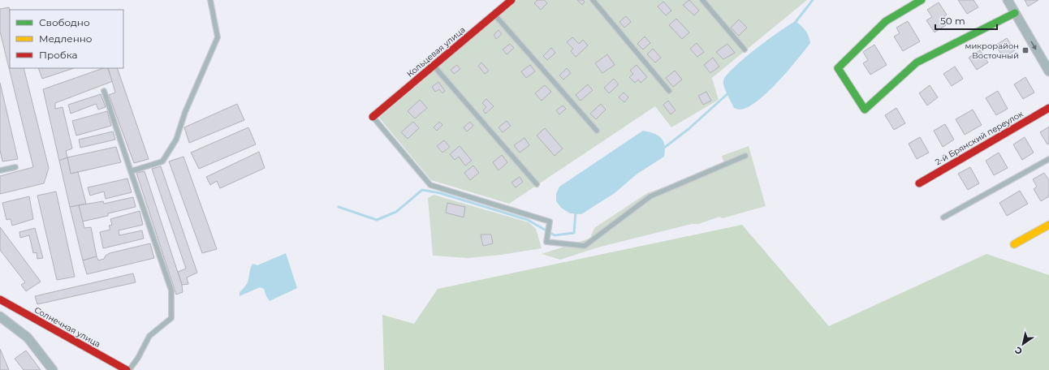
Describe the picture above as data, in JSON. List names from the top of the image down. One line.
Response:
{"streets":{"street":["Кольцевая улица","2-й Брянский переулок","Солнечная улица"]},"places":{"transit":["микрорайон Восточный"]},"legend":["Свободно","Медленно","Пробка"],"scale_bar":"50 m","north":"bottom left"}
